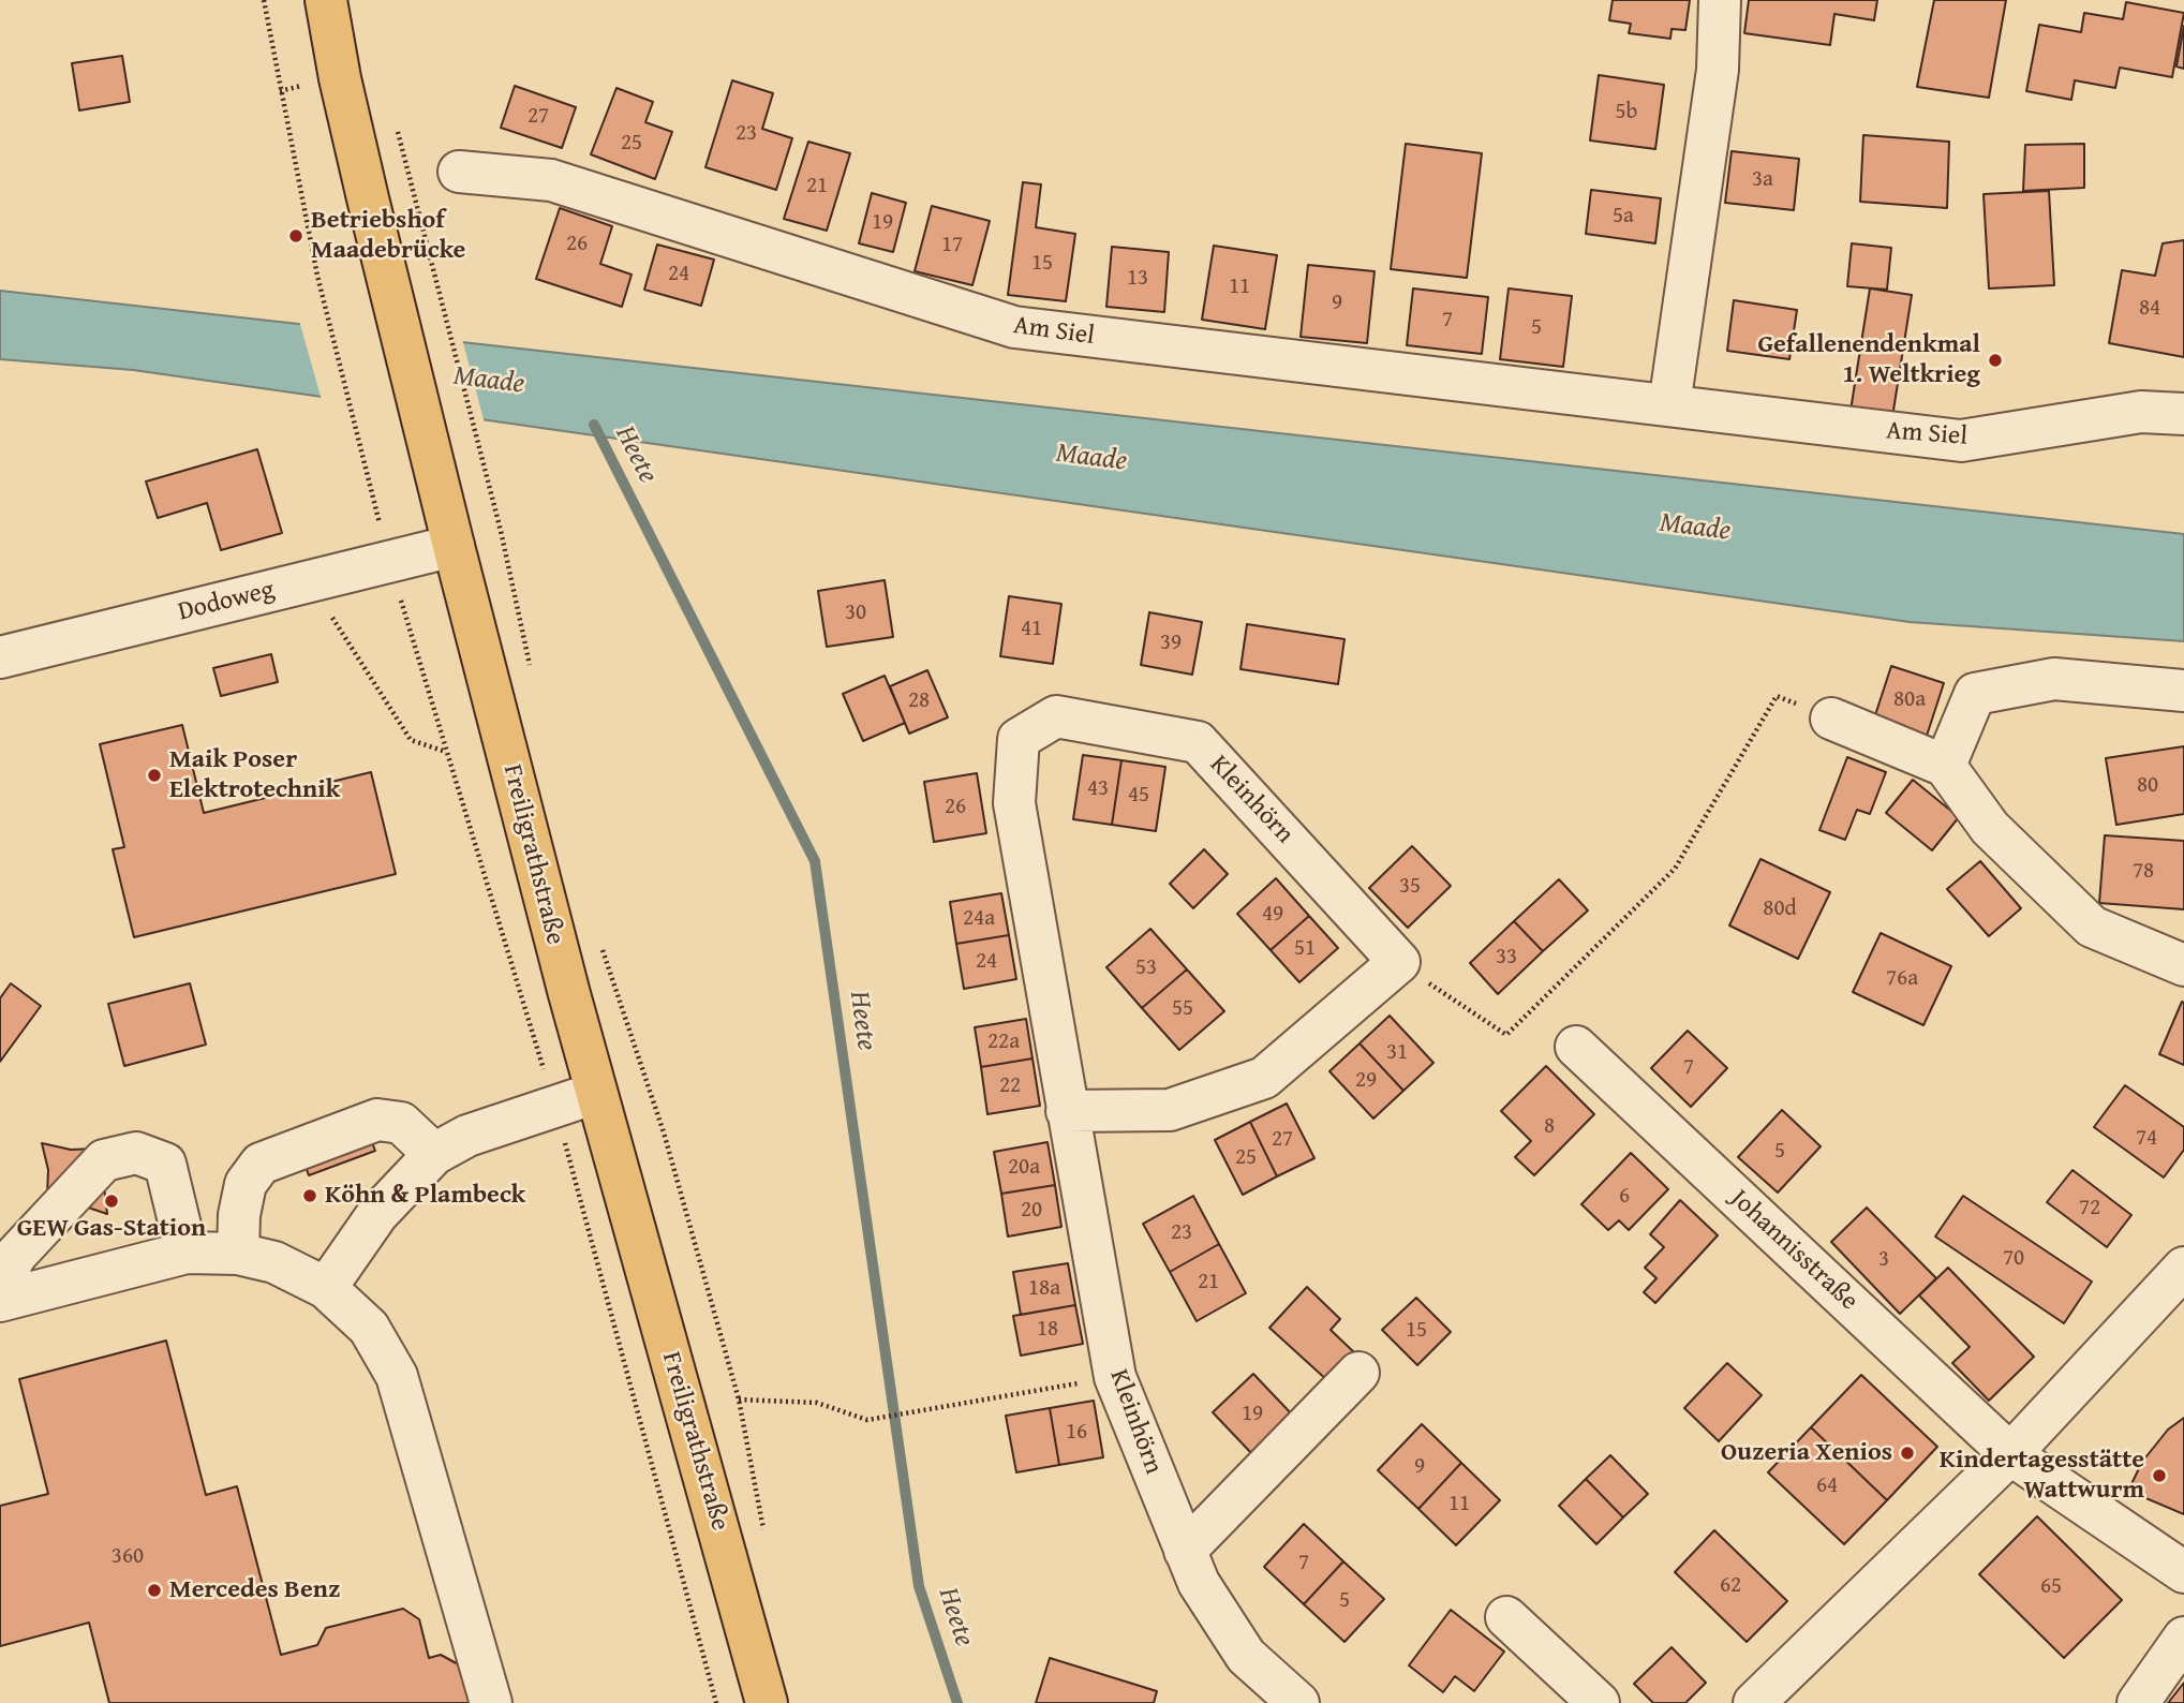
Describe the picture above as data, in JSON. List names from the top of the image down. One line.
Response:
{"streets":{"main road":["Freiligrathstraße"],"street":["Am Siel","Dodoweg","Kleinhörn","Johannisstraße"]},"crossings":[["Dodoweg","Freiligrathstraße"]],"water":["Maade","Heete"],"places":["Betriebshof Maadebrücke","Gefallenendenkmal 1. Weltkrieg","Maik Poser Elektrotechnik","Köhn & Plambeck","GEW Gas-Station","Ouzeria Xenios","Kindertagesstätte Wattwurm","Mercedes Benz"],"house_numbers":["5b","27","23","25","3a","21","5a","19","26","17","15","24","13","11","9","84","7","5","30","41","39","80a","28","80","43","45","26","78","35","80d","49","24a","51","33","24","53","76a","55","22a","31","7","29","22","8","74","27","5","25","20a","6","72","20","23","70","3","21","18a","18","15","19","16","9","64","11","360","7","62","65","5"]}
